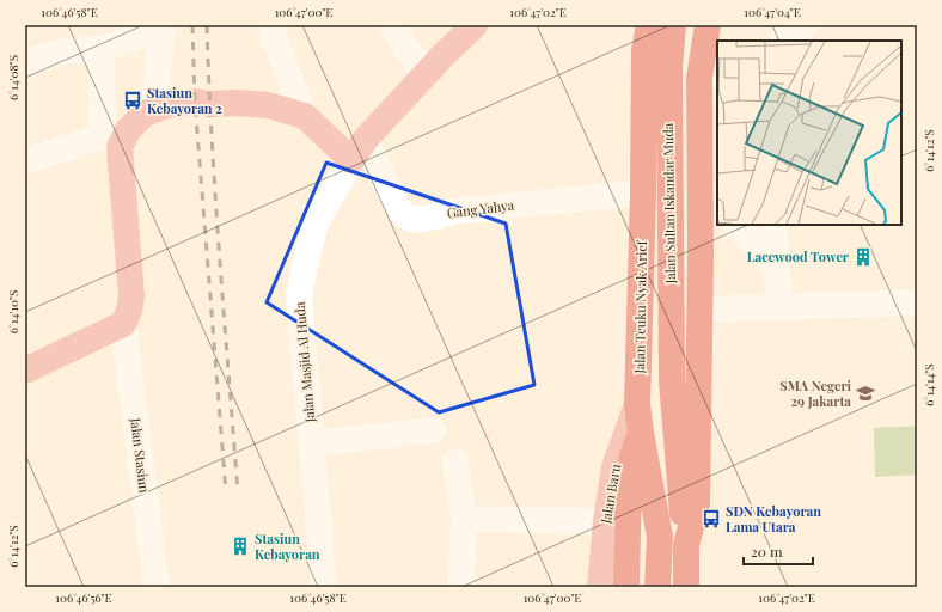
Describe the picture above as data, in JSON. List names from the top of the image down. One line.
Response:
{"streets":{"highway":["Jalan Sultan Iskandar Muda","Jalan Teuku Nyak Arief"],"main road":["Jalan Masjid Al Huda","Jalan Baru"],"street":["Gang Yahya","Jalan Stasiun"]},"crossings":[["Jalan Sultan Iskandar Muda","Jalan Teuku Nyak Arief"],["Gang Yahya","Jalan Teuku Nyak Arief"],["Gang Yahya","Jalan Masjid Al Huda"],["Jalan Teuku Nyak Arief","Jalan Baru"]],"places":{"bus stop":["Stasiun Kebayoran 2","SDN Kebayoran Lama Utara"],"building":["Lacewood Tower","Stasiun Kebayoran"],"school or university":["SMA Negeri 29 Jakarta"]},"scale_bar":"20 m","coordinates":["106°46'58\"E","106°47'00\"E","106°47'02\"E","106°47'04\"E","6°14'08\"S","6°14'12\"S","6°14'10\"S","6°14'14\"S","106°46'56\"E"]}
